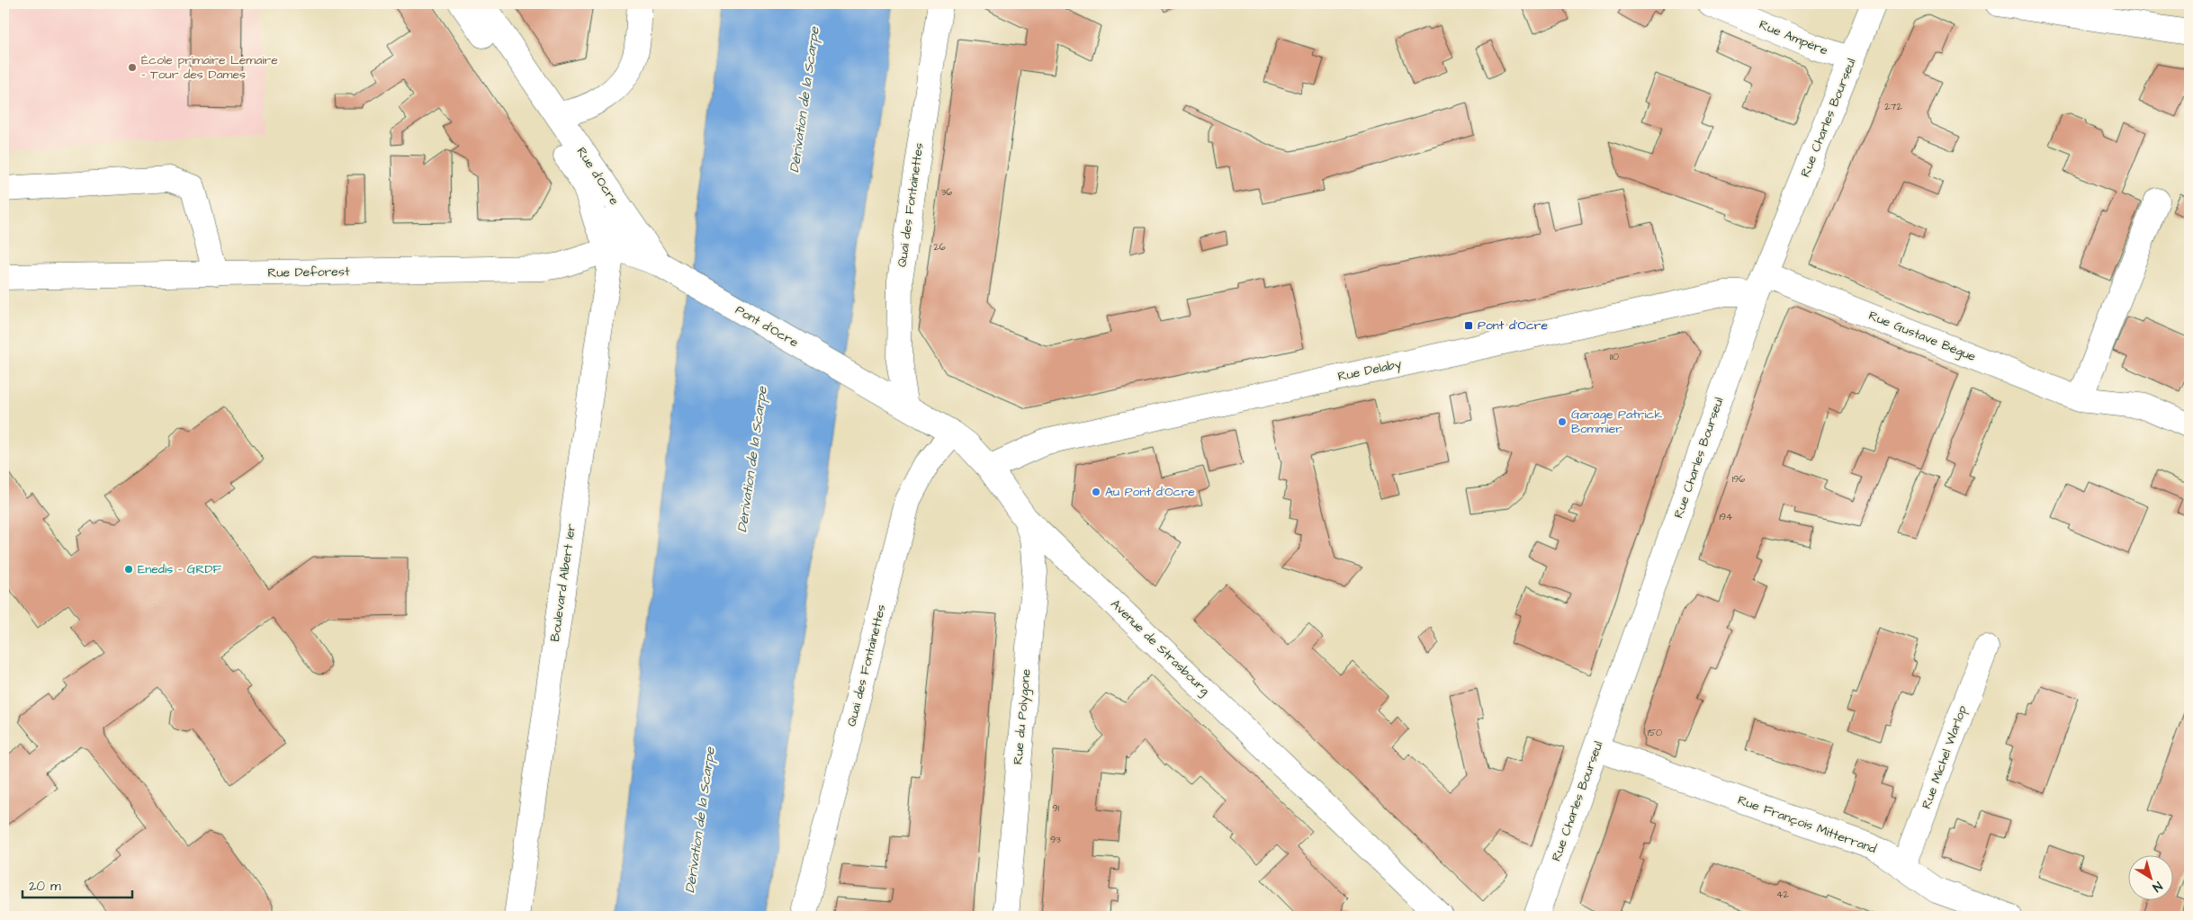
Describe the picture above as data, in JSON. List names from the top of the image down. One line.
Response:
{"streets":{"street":["Rue Ampère","Rue Charles Bourseul","Rue d'Ocre","Quai des Fontainettes","Rue Deforest","Pont d'Ocre","Rue Gustave Bègue","Rue Delaby","Boulevard Albert 1er","Avenue de Strasbourg","Rue du Polygone","Rue Michel Warlop","Rue François Mitterrand"]},"crossings":[["Rue Ampère","Rue Charles Bourseul"],["Rue Charles Bourseul","Rue Gustave Bègue"],["Rue Charles Bourseul","Rue Delaby"],["Rue Charles Bourseul","Rue François Mitterrand"],["Rue d'Ocre","Rue Deforest"],["Rue d'Ocre","Pont d'Ocre"],["Rue d'Ocre","Boulevard Albert 1er"],["Quai des Fontainettes","Avenue de Strasbourg"],["Rue Deforest","Pont d'Ocre"],["Rue Deforest","Boulevard Albert 1er"],["Pont d'Ocre","Boulevard Albert 1er"],["Pont d'Ocre","Avenue de Strasbourg"],["Rue Delaby","Avenue de Strasbourg"],["Avenue de Strasbourg","Rue du Polygone"],["Rue Michel Warlop","Rue François Mitterrand"]],"water":["Dérivation de la Scarpe"],"places":{"other":["École primaire Lemaire - Tour des Dames","Garage Patrick Bommier","Au Pont d'Ocre","Enedis - GRDF"],"transit":["Pont d'Ocre"]},"house_numbers":["272","36","26","110","196","194","150","91","93","42"],"scale_bar":"20 m","north":"bottom right"}
